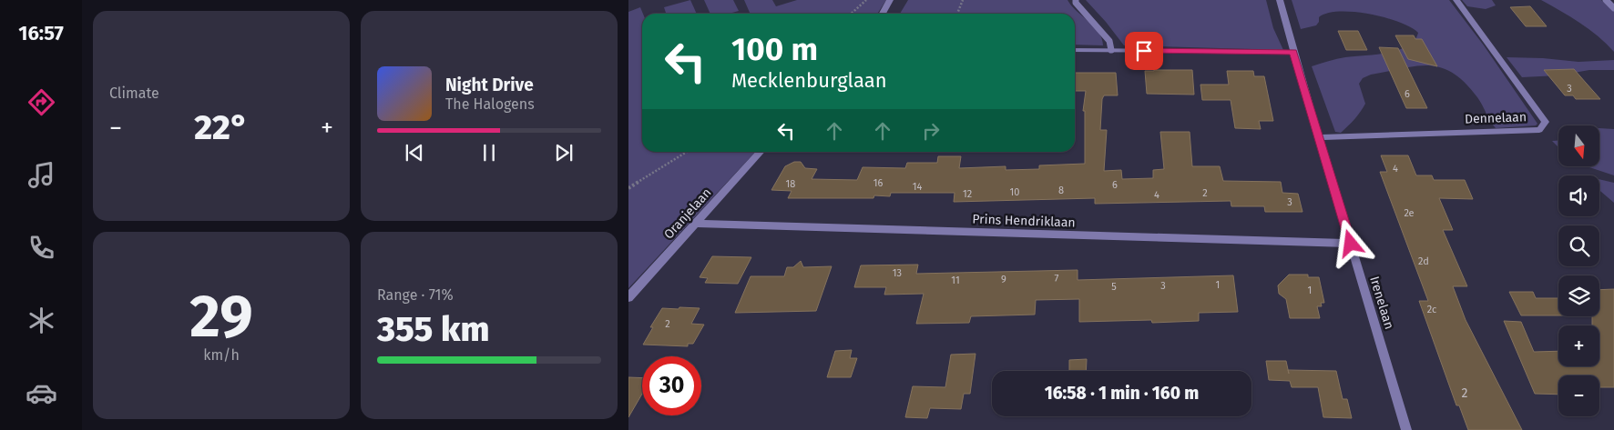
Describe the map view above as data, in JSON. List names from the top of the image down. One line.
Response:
{"streets":{"street":["Dennelaan","Oranjelaan","Prins Hendriklaan","Irenelaan"]},"crossings":[["Dennelaan","Irenelaan"],["Oranjelaan","Prins Hendriklaan"],["Prins Hendriklaan","Irenelaan"]],"house_numbers":["3","6","4","16","18","6","14","8","10","2","12","4","3","2e","2d","13","7","9","11","1","3","5","1","2c","2","2"],"north":"bottom","page":{"tabs":"16:57","tile":["Climate",["29","km/h"],["Range · 71%","355 km"]],"turn":["100 m","Mecklenburglaan"],"song":["Night Drive","The Halogens"],"heat":["−","22°","+"],"map_buttons":["+","−"],"limit":"30","trip":"16:58 · 1 min · 160 m"}}
